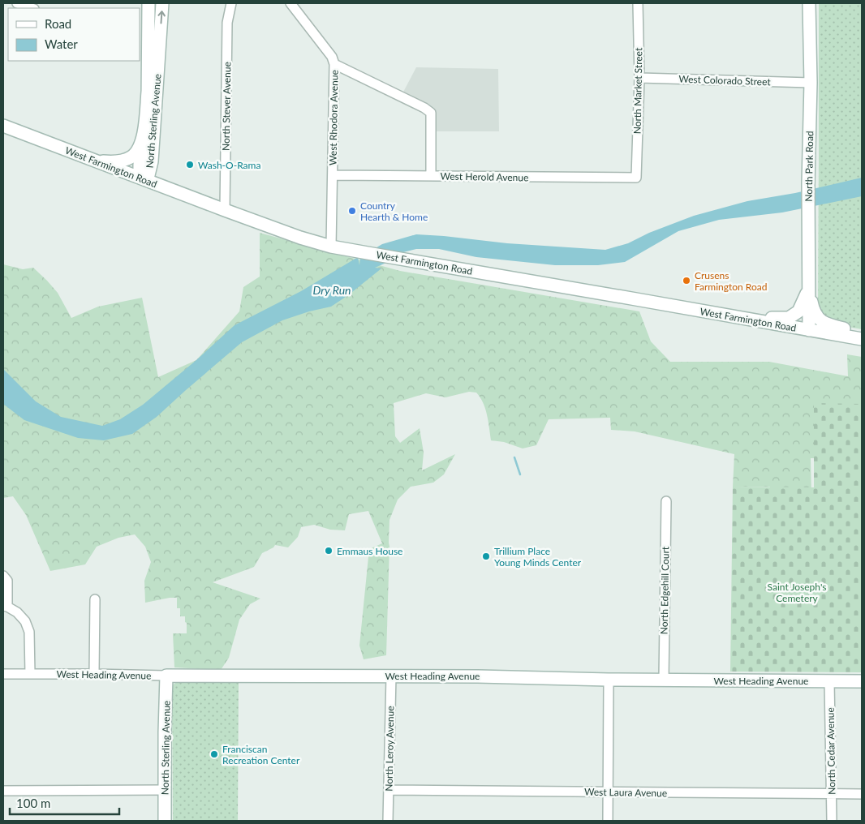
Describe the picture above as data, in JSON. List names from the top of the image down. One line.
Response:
{"streets":{"main road":["North Sterling Avenue","North Park Road","West Farmington Road","West Heading Avenue"],"street":["West Colorado Street","North Market Street","North Stever Avenue","West Rhodora Avenue","West Herold Avenue","North Edgehill Court","North Leroy Avenue","North Cedar Avenue","West Laura Avenue"]},"crossings":[["West Colorado Street","North Market Street"],["West Colorado Street","North Park Road"],["North Market Street","West Herold Avenue"],["North Stever Avenue","West Farmington Road"],["West Rhodora Avenue","West Farmington Road"],["West Rhodora Avenue","West Herold Avenue"],["North Sterling Avenue","West Farmington Road"],["North Sterling Avenue","West Heading Avenue"],["North Park Road","West Farmington Road"],["North Edgehill Court","West Heading Avenue"],["West Heading Avenue","North Leroy Avenue"],["West Heading Avenue","North Cedar Avenue"],["North Leroy Avenue","West Laura Avenue"],["North Cedar Avenue","West Laura Avenue"]],"water":["Dry Run"],"parks":["Saint Joseph's Cemetery"],"places":["Wash-O-Rama","Country Hearth & Home","Crusens Farmington Road","Emmaus House","Trillium Place Young Minds Center","Franciscan Recreation Center"],"legend":["Road","Water"],"scale_bar":"100 m"}
